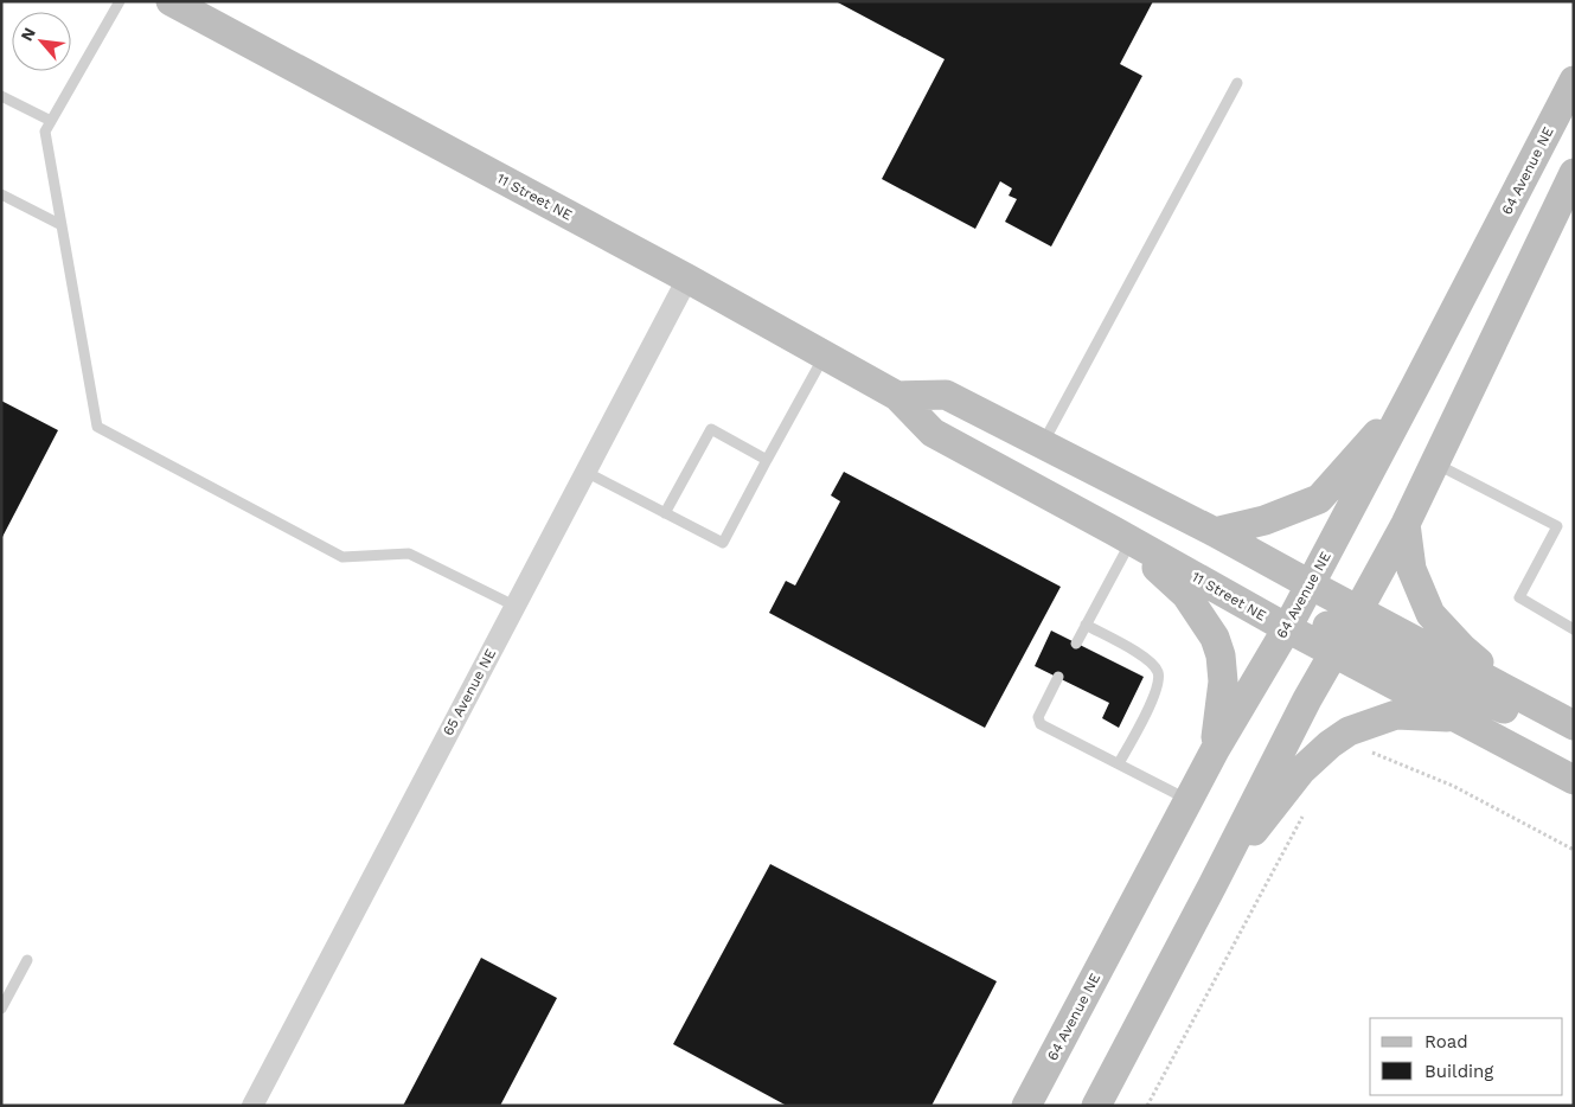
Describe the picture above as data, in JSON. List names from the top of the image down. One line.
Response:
{"streets":{"street":["64 Avenue NE","11 Street NE","65 Avenue NE"]},"crossings":[["64 Avenue NE","11 Street NE"],["11 Street NE","65 Avenue NE"]],"legend":["Road","Building"],"north":"top left"}
